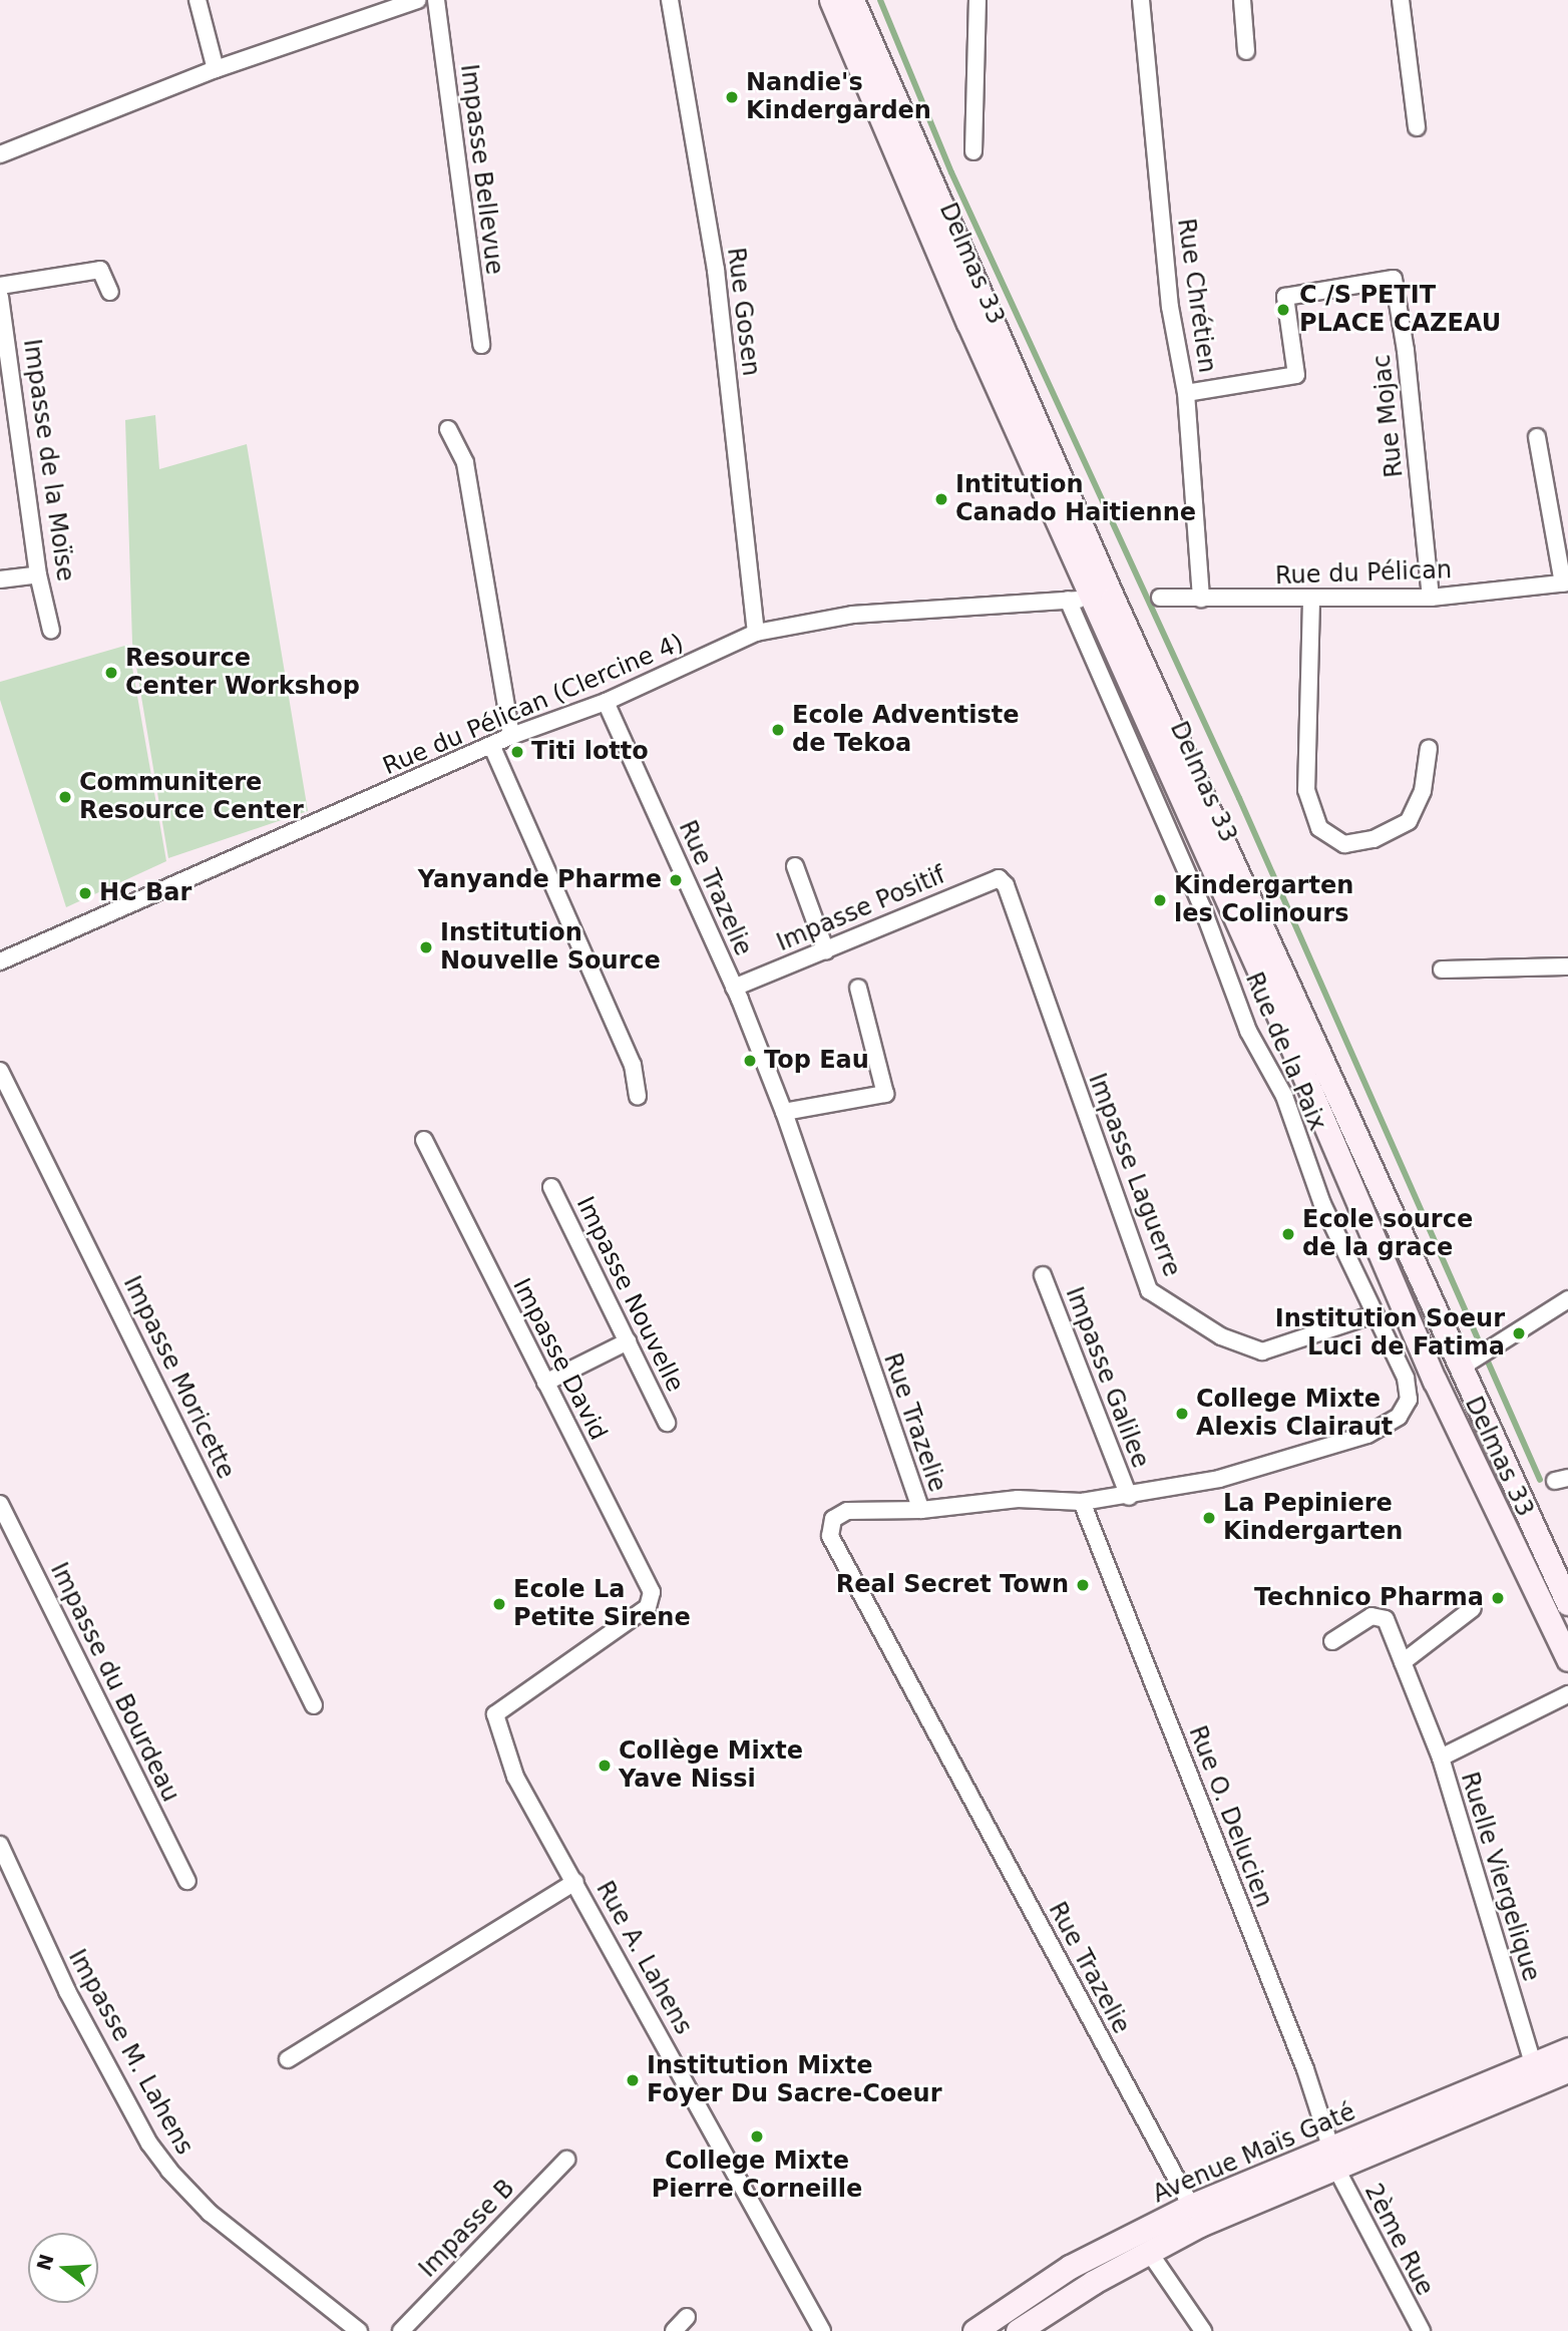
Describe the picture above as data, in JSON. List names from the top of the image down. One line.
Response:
{"streets":{"main road":["Delmas 33","Avenue Maïs Gaté"],"street":["Impasse Bellevue","Rue Chrétien","Rue Gosen","Rue Mojac","Impasse de la Moïse","Rue du Pélican","Rue du Pélican (Clercine 4)","Rue Trazelie","Impasse Positif","Rue de la Paix","Impasse Laguerre","Impasse Nouvelle","Impasse David","Impasse Moricette","Impasse Galilee","Impasse du Bourdeau","Rue O. Delucien","Ruelle Viergelique","Rue A. Lahens","Impasse M. Lahens","Impasse B","2ème Rue"]},"crossings":[["Delmas 33","Rue du Pélican (Clercine 4)"],["Rue Chrétien","Rue Mojac"],["Rue Chrétien","Rue du Pélican"],["Rue Gosen","Rue du Pélican (Clercine 4)"],["Rue Mojac","Rue du Pélican"],["Rue du Pélican (Clercine 4)","Rue Trazelie"],["Rue du Pélican (Clercine 4)","Rue de la Paix"],["Rue Trazelie","Impasse Positif"],["Rue Trazelie","Rue de la Paix"],["Rue Trazelie","Avenue Maïs Gaté"],["Impasse Positif","Impasse Laguerre"],["Rue de la Paix","Impasse Laguerre"],["Rue de la Paix","Impasse Galilee"],["Rue de la Paix","Rue O. Delucien"],["Impasse David","Rue A. Lahens"],["Rue O. Delucien","Avenue Maïs Gaté"],["Rue O. Delucien","2ème Rue"],["Ruelle Viergelique","Avenue Maïs Gaté"],["Avenue Maïs Gaté","2ème Rue"]],"places":["Nandie's Kindergarden","C /S PETIT PLACE CAZEAU","Intitution Canado Haitienne","Resource Center Workshop","Ecole Adventiste de Tekoa","Titi lotto","Communitere Resource Center","Yanyande Pharme","HC Bar","Kindergarten les Colinours","Institution Nouvelle Source","Top Eau","Ecole source de la grace","Institution Soeur Luci de Fatima","College Mixte Alexis Clairaut","La Pepiniere Kindergarten","Real Secret Town","Technico Pharma","Ecole La Petite Sirene","Collège Mixte Yave Nissi","Institution Mixte Foyer Du Sacre-Coeur","College Mixte Pierre Corneille"],"north":"left"}
